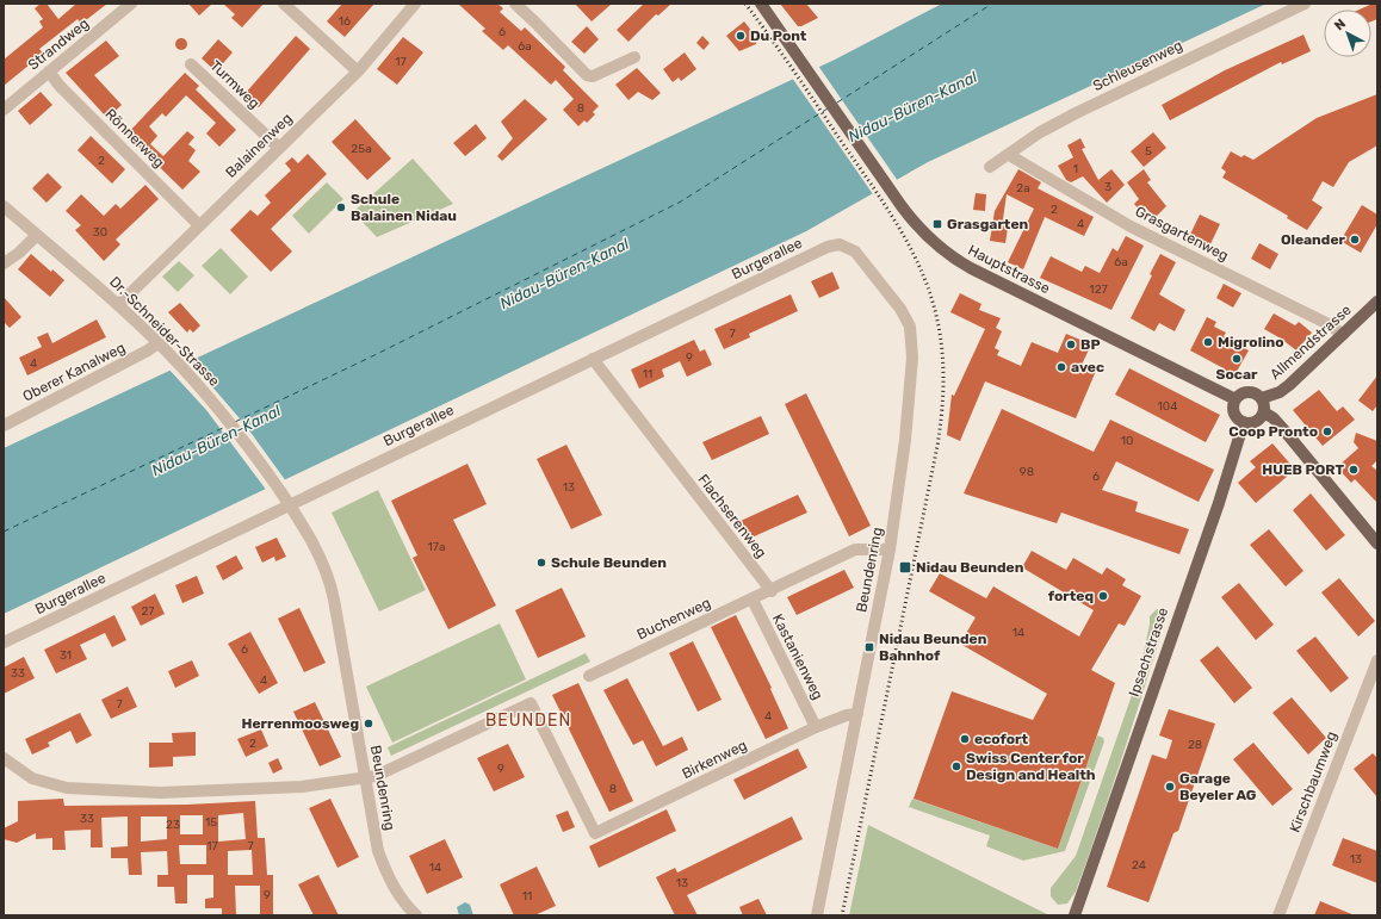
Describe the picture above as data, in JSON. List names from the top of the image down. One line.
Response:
{"streets":{"main road":["Hauptstrasse","Allmendstrasse","Ipsachstrasse"],"street":["Strandweg","Schleusenweg","Turmweg","Rönnerweg","Balainenweg","Grasgartenweg","Burgerallee","Dr.-Schneider-Strasse","Oberer Kanalweg","Flachserenweg","Beundenring","Buchenweg","Kastanienweg","Birkenweg","Kirschbaumweg"]},"crossings":[["Strandweg","Rönnerweg"],["Schleusenweg","Grasgartenweg"],["Turmweg","Balainenweg"],["Rönnerweg","Balainenweg"],["Balainenweg","Dr.-Schneider-Strasse"],["Grasgartenweg","Allmendstrasse"],["Burgerallee","Flachserenweg"],["Burgerallee","Beundenring"],["Hauptstrasse","Allmendstrasse"],["Hauptstrasse","Ipsachstrasse"],["Dr.-Schneider-Strasse","Oberer Kanalweg"],["Dr.-Schneider-Strasse","Beundenring"],["Allmendstrasse","Ipsachstrasse"],["Flachserenweg","Buchenweg"],["Beundenring","Birkenweg"],["Buchenweg","Kastanienweg"],["Kastanienweg","Birkenweg"]],"districts":["BEUNDEN"],"water":["Nidau-Büren-Kanal"],"places":{"other":["Du Pont","Schule Balainen Nidau","Oleander","Migrolino","BP","Socar","avec","Coop Pronto","HUEB PORT","Schule Beunden","forteq","Herrenmoosweg","ecofort","Swiss Center for Design and Health","Garage Beyeler AG"],"transit":["Grasgarten","Nidau Beunden","Nidau Beunden Bahnhof"]},"house_numbers":["16","6","6a","17","8","25a","5","2","1","3","2a","2","4","30","6a","127","7","9","4","11","104","10","98","6","13","17a","27","14","6","31","33","4","7","4","2","28","9","8","33","15","23","17","7","13","24","14","13","9","11"],"north":"top left"}
